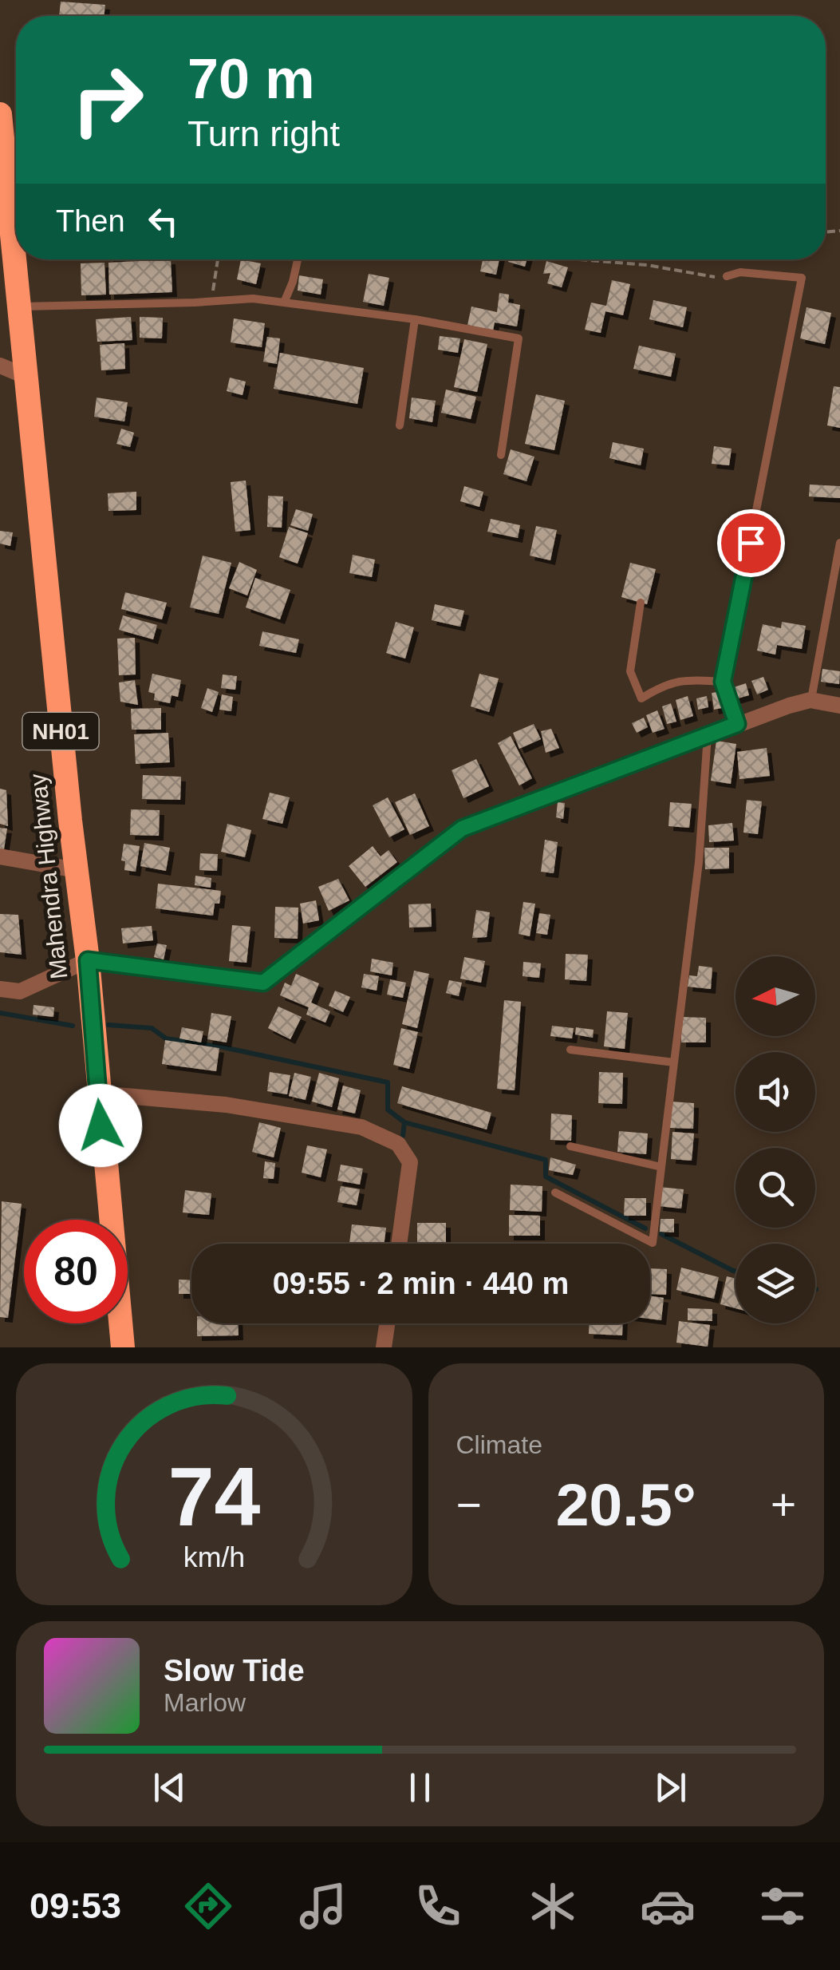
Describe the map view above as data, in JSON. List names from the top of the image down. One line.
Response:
{"streets":{"highway":["NH01","Mahendra Highway"]},"north":"left","page":{"turn":["70 m","Turn right"],"then":"Then","limit":"80","trip":"09:55 · 2 min · 440 m","tile":"Climate","heat":["−","20.5°","+"],"song":["Slow Tide","Marlow"],"tabs":"09:53","gauge":["74","km/h"]}}
